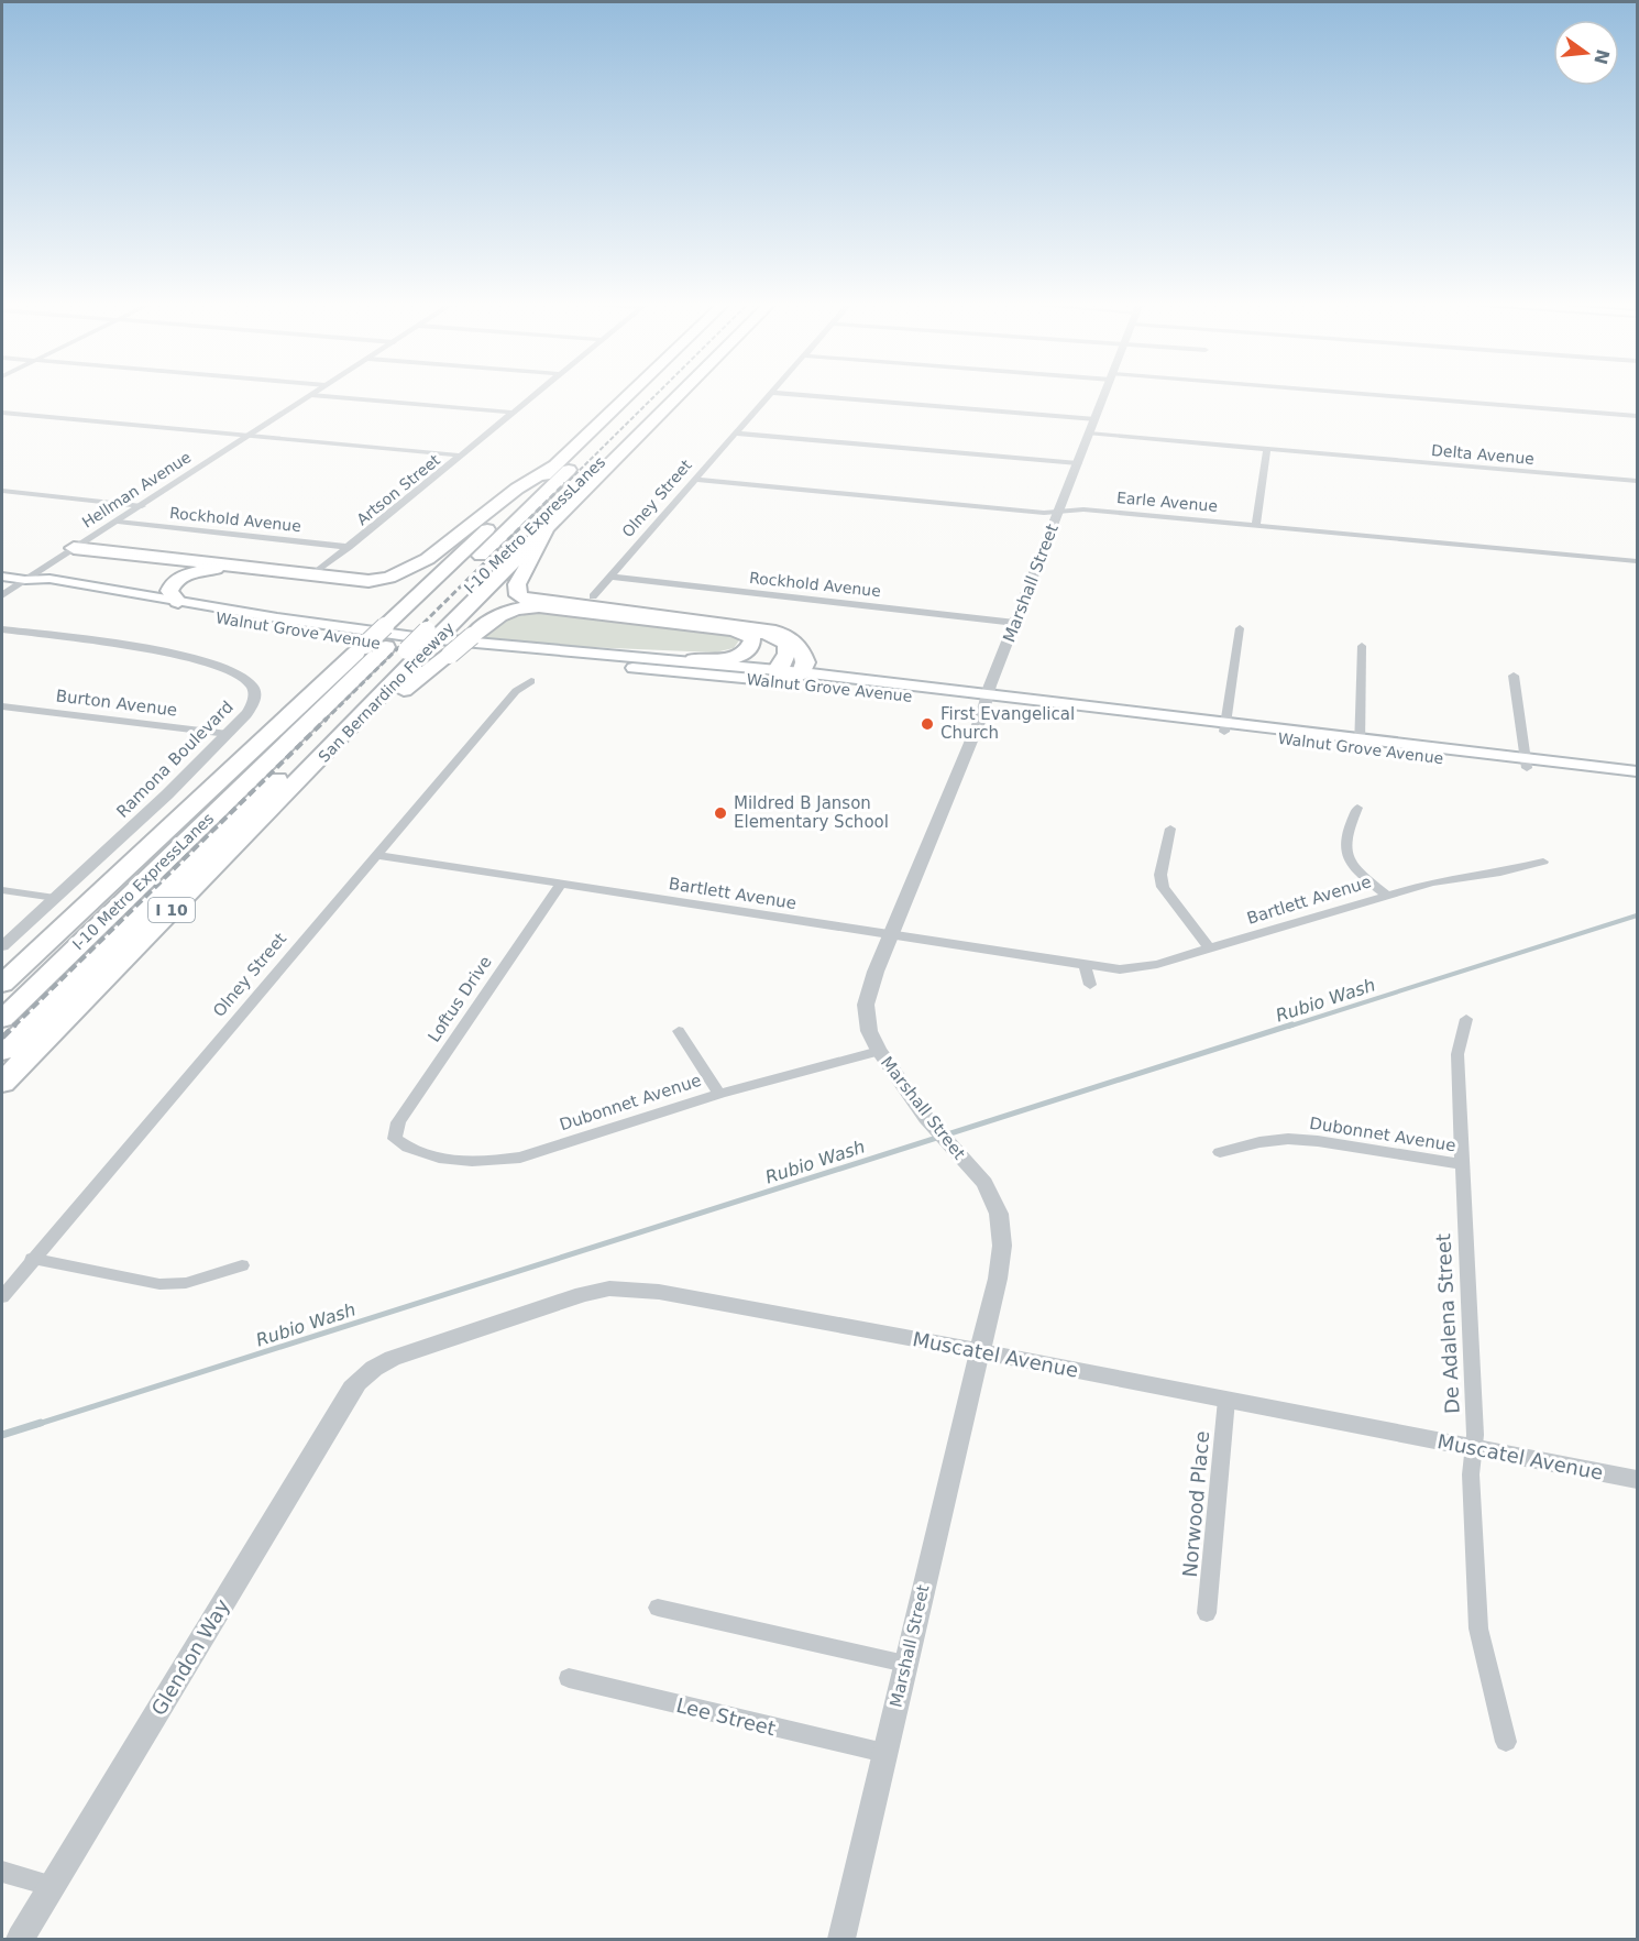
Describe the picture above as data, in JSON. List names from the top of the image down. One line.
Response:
{"streets":{"highway":["I-10 Metro ExpressLanes","San Bernardino Freeway","I 10"],"main road":["Walnut Grove Avenue"],"street":["Delta Avenue","Hellman Avenue","Artson Street","Olney Street","Earle Avenue","Rockhold Avenue","Marshall Street","Burton Avenue","Ramona Boulevard","Bartlett Avenue","Loftus Drive","Dubonnet Avenue","De Adalena Street","Muscatel Avenue","Norwood Place","Glendon Way","Lee Street"]},"crossings":[["Delta Avenue","Marshall Street"],["Hellman Avenue","Rockhold Avenue"],["Hellman Avenue","Walnut Grove Avenue"],["Artson Street","Rockhold Avenue"],["Olney Street","Earle Avenue"],["Olney Street","Rockhold Avenue"],["Olney Street","Bartlett Avenue"],["Earle Avenue","Marshall Street"],["Rockhold Avenue","Marshall Street"],["I-10 Metro ExpressLanes","San Bernardino Freeway"],["Marshall Street","Walnut Grove Avenue"],["Marshall Street","Bartlett Avenue"],["Marshall Street","Dubonnet Avenue"],["Marshall Street","Muscatel Avenue"],["Marshall Street","Lee Street"],["Burton Avenue","Ramona Boulevard"],["Bartlett Avenue","Loftus Drive"],["Loftus Drive","Dubonnet Avenue"],["Dubonnet Avenue","De Adalena Street"],["De Adalena Street","Muscatel Avenue"],["Muscatel Avenue","Norwood Place"],["Muscatel Avenue","Glendon Way"]],"water":["Rubio Wash"],"places":["First Evangelical Church","Mildred B Janson Elementary School"],"north":"right"}
